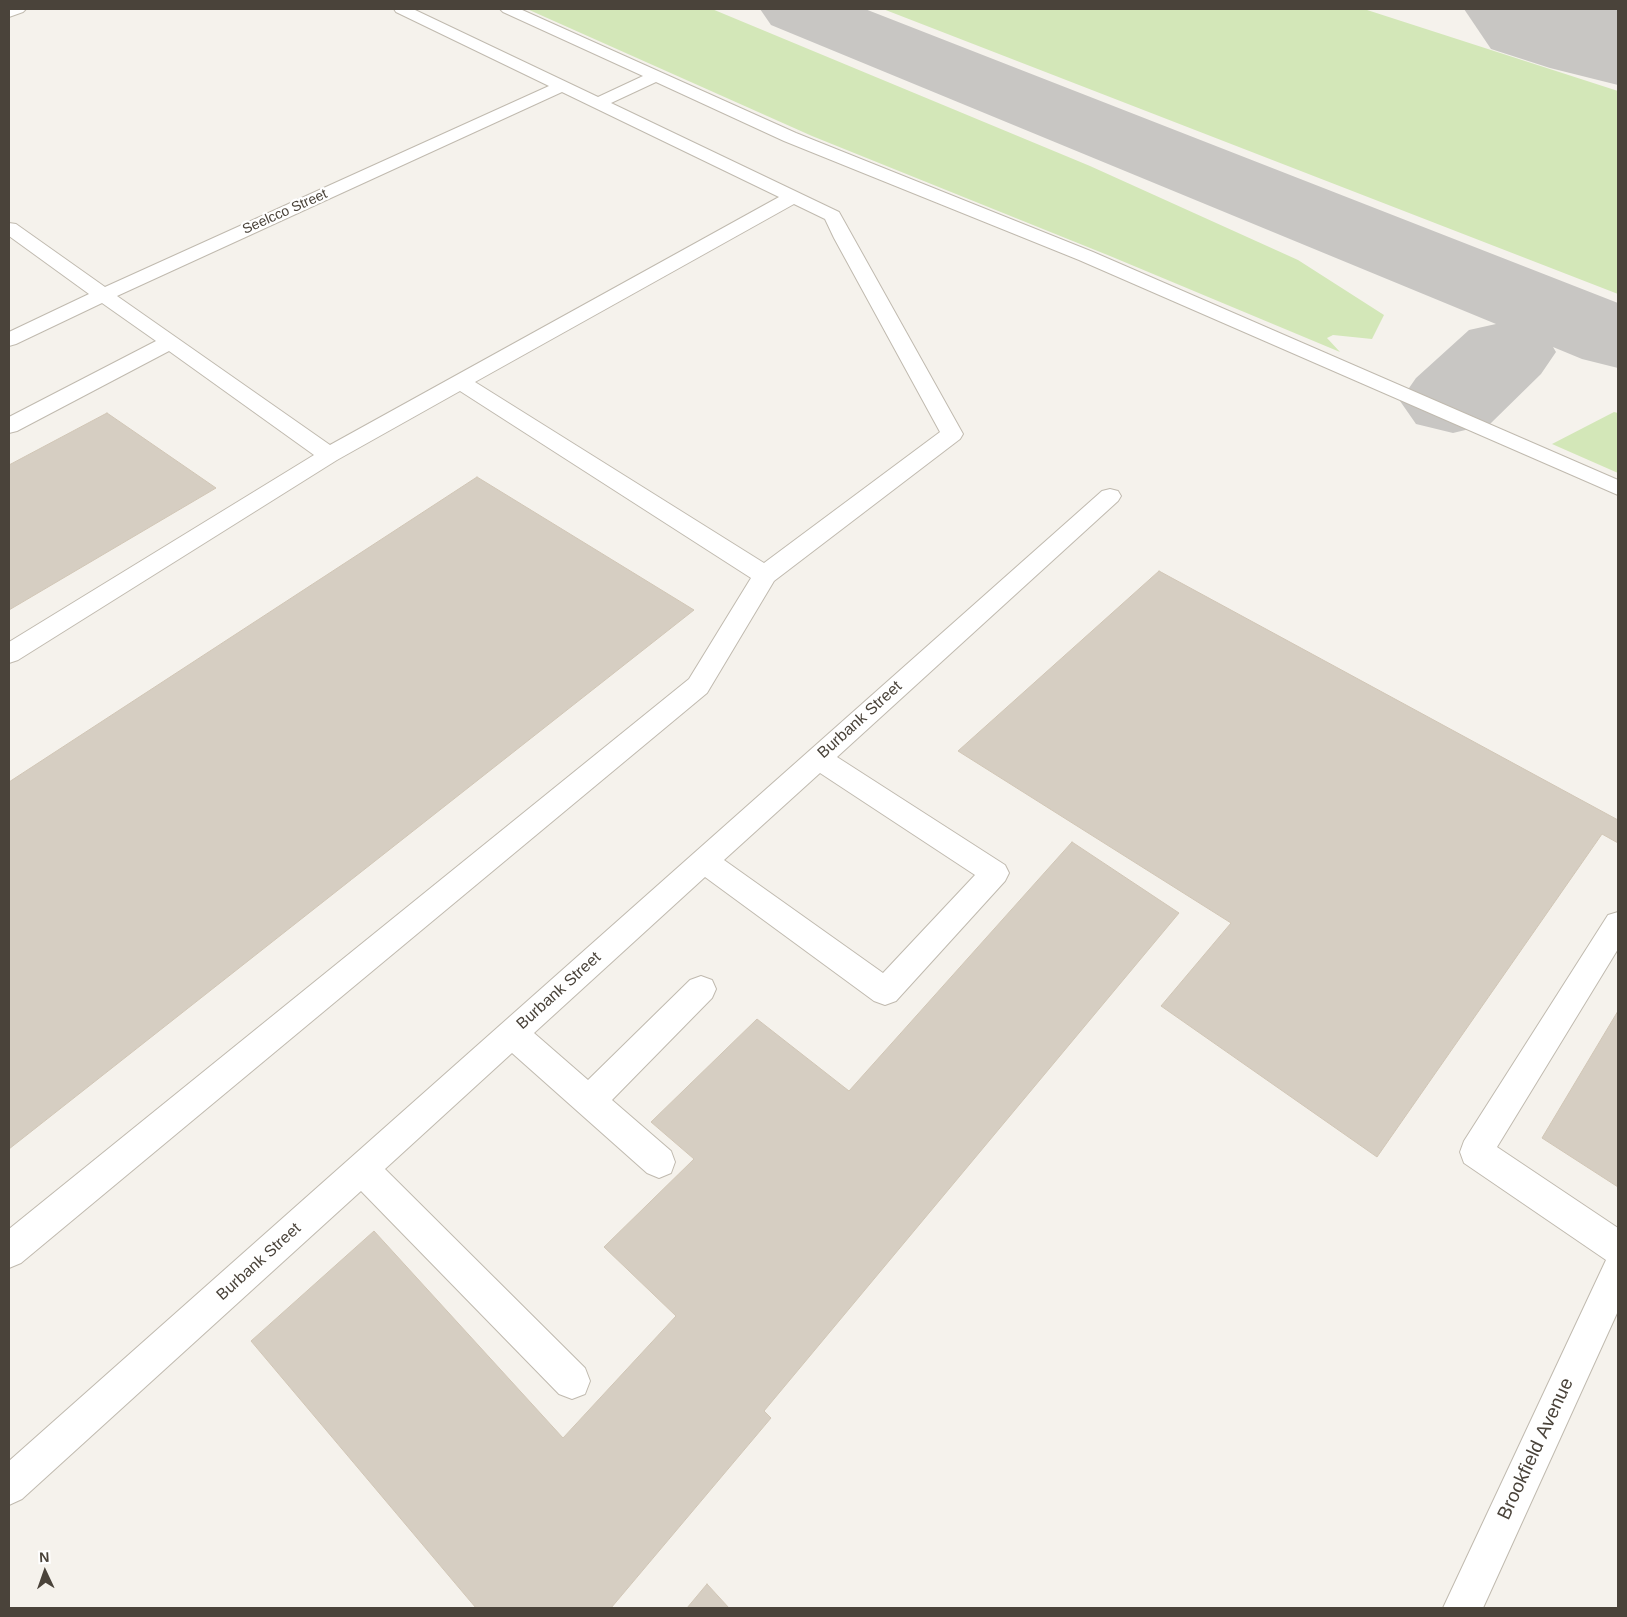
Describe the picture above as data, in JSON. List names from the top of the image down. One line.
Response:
{"streets":{"street":["Seelcco Street","Burbank Street","Brookfield Avenue"]},"north":"top"}
